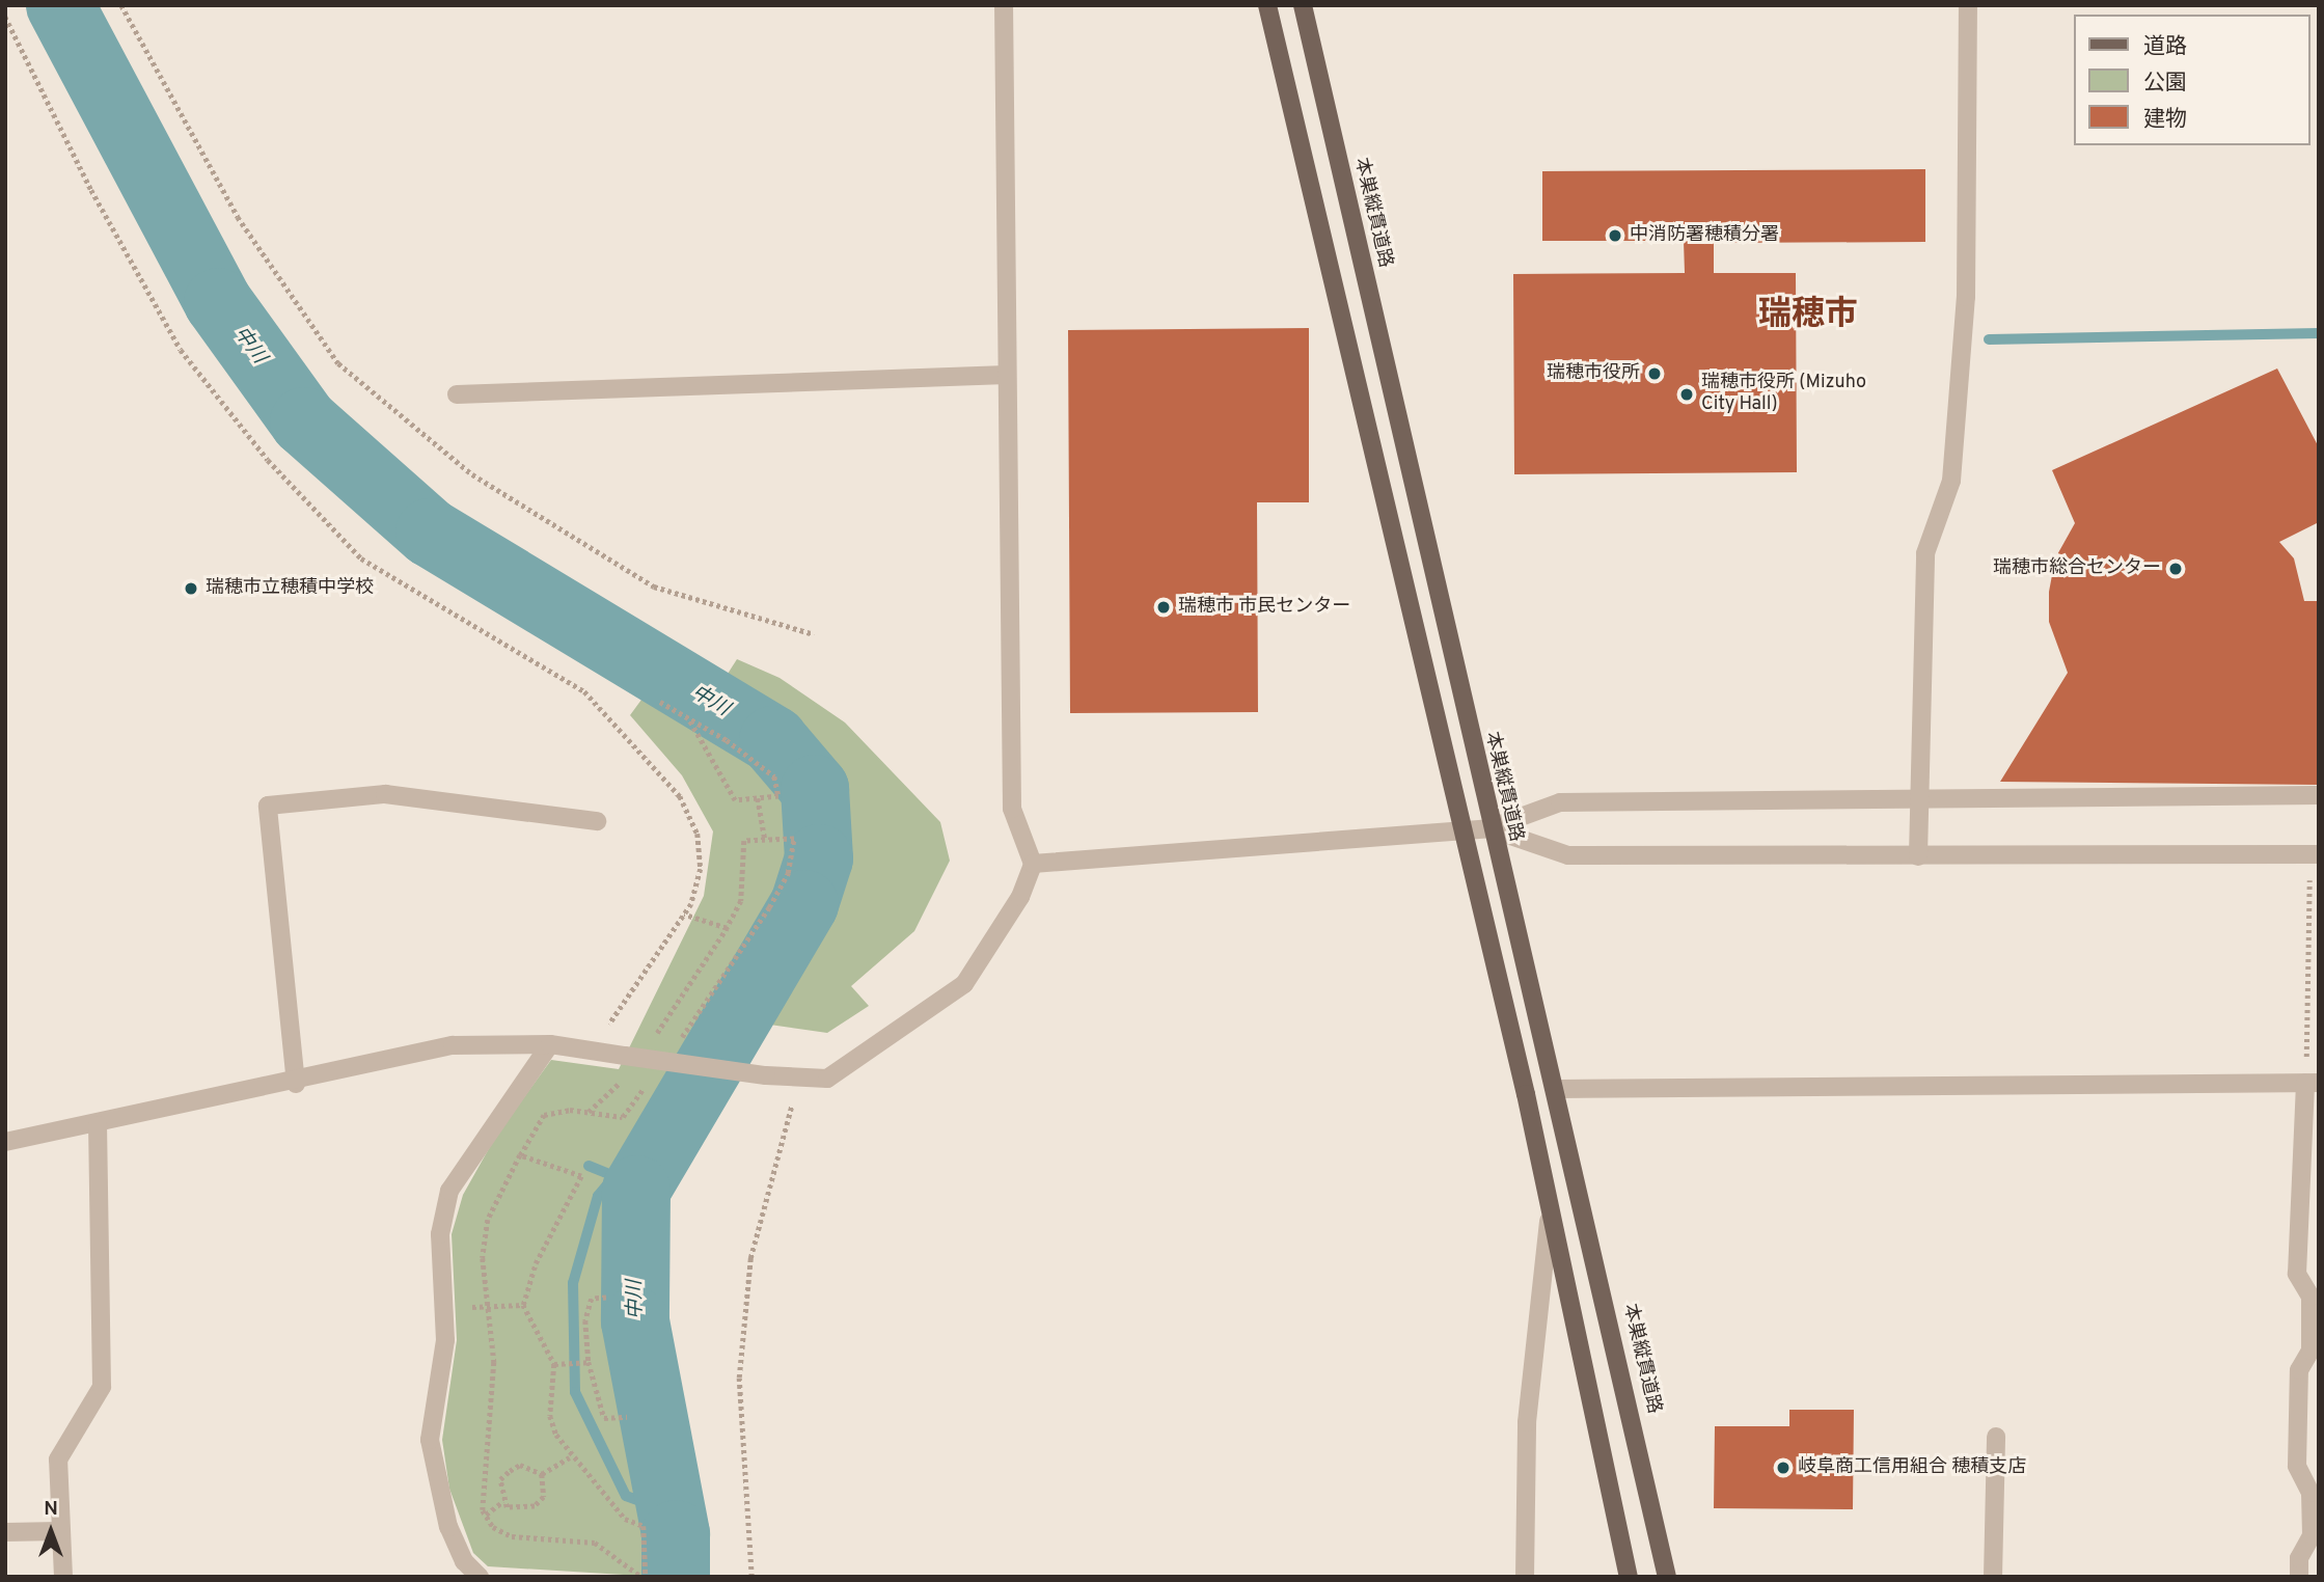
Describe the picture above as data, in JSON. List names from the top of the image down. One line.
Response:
{"streets":{"main road":["本巣縦貫道路"]},"districts":["瑞穂市"],"water":["中川"],"places":["中消防署穂積分署","瑞穂市役所","瑞穂市役所 (Mizuho City Hall)","瑞穂市総合センター","瑞穂市立穂積中学校","瑞穂市 市民センター","岐阜商工信用組合 穂積支店"],"legend":["道路","公園","建物"],"north":"top"}
